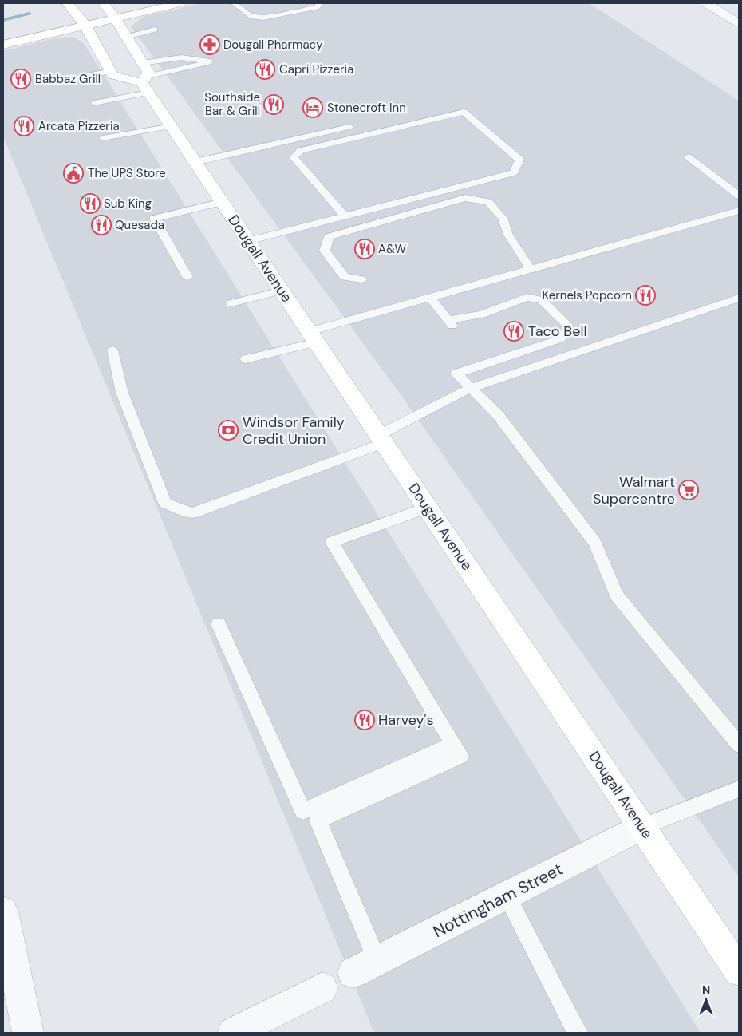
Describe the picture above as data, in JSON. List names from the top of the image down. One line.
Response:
{"streets":{"main road":["Dougall Avenue"],"street":["Nottingham Street"]},"crossings":[["Dougall Avenue","Nottingham Street"]],"places":{"pharmacy":["Dougall Pharmacy"],"restaurant":["Capri Pizzeria","Babbaz Grill","Southside Bar & Grill","Arcata Pizzeria","Sub King","Quesada","A&W","Kernels Popcorn","Taco Bell","Harvey's"],"hotel":["Stonecroft Inn"],"public building":["The UPS Store"],"bank":["Windsor Family Credit Union"],"supermarket":["Walmart Supercentre"]},"north":"top"}
